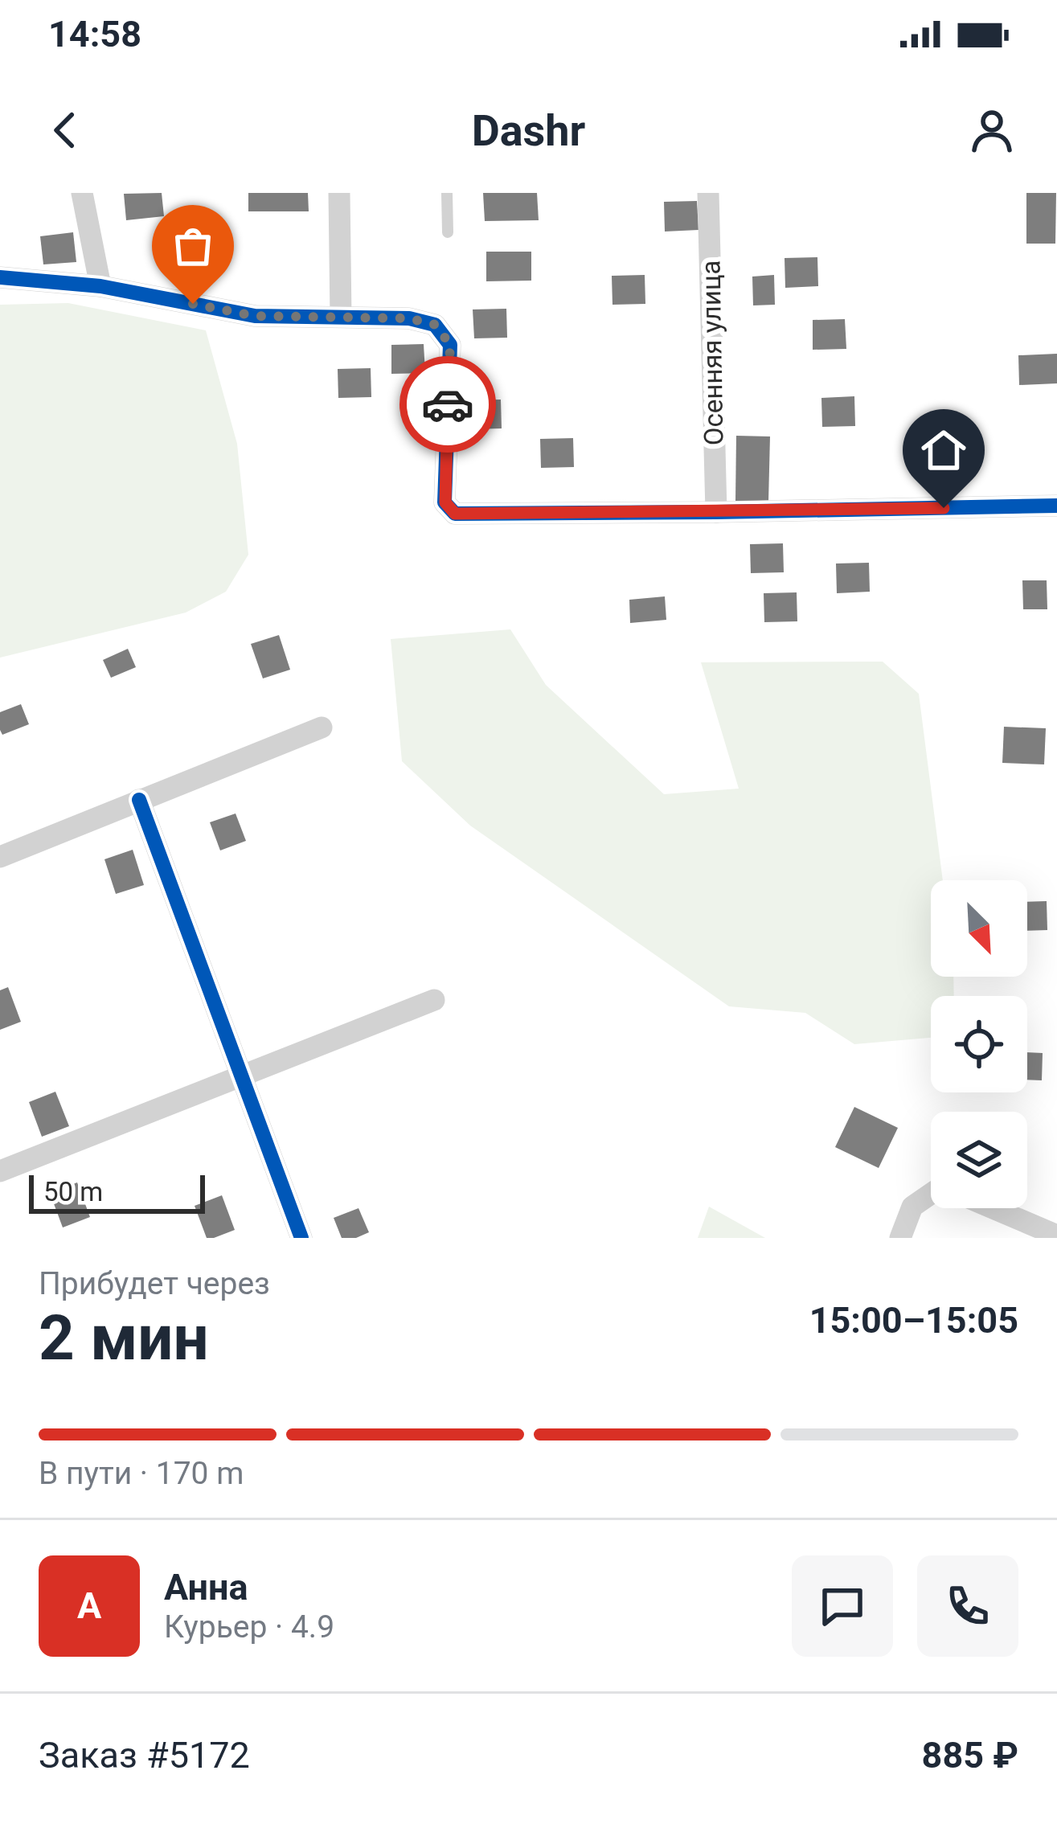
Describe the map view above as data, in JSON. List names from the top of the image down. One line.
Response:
{"streets":{"street":["Осенняя улица"]},"scale_bar":"50 m","north":"bottom right","page":{"status":"14:58","header":"Dashr","scale":"50 m","heading":["2 мин","Прибудет через","15:00–15:05"],"panel":["Анна","Курьер · 4.9","Заказ #5172","885 ₽"],"bar":"В пути · 170 m","round":"А"}}
